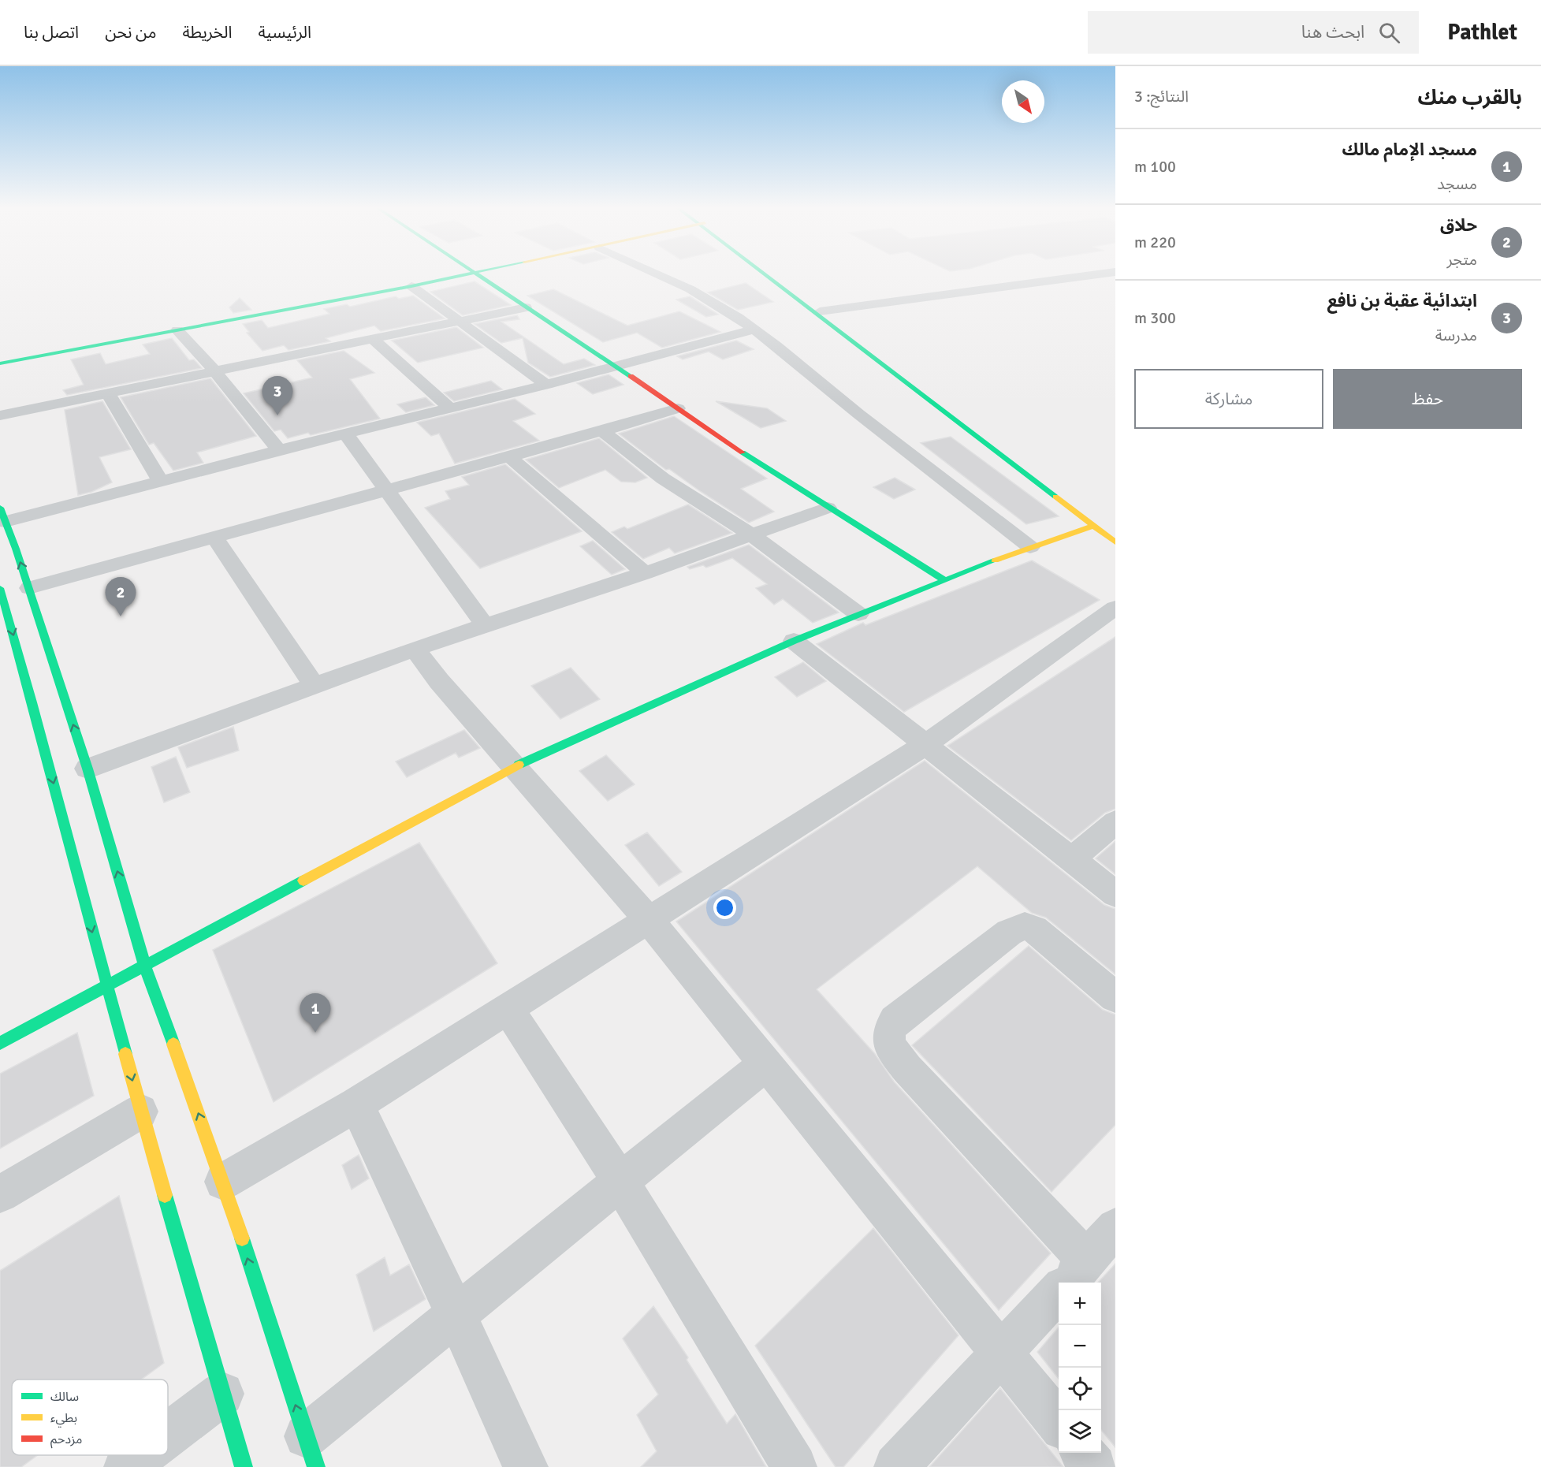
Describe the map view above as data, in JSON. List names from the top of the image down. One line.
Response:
{"legend":["سالك","بطيء","مزدحم"],"north":"bottom right","page":{"header":"Pathlet","search":"ابحث هنا","nav":["الرئيسية","الخريطة","من نحن","اتصل بنا"],"heading":["بالقرب منك","النتائج: 3"],"list":[{"mark":"1","name":"مسجد الإمام مالك","note":"مسجد","value":"100 m"},{"mark":"2","name":"حلاق","note":"متجر","value":"220 m"},{"mark":"3","name":"ابتدائية عقبة بن نافع","note":"مدرسة","value":"300 m"}],"buttons":["حفظ","مشاركة"],"pins":["3","2","1"],"map_buttons":["+","−"]}}
